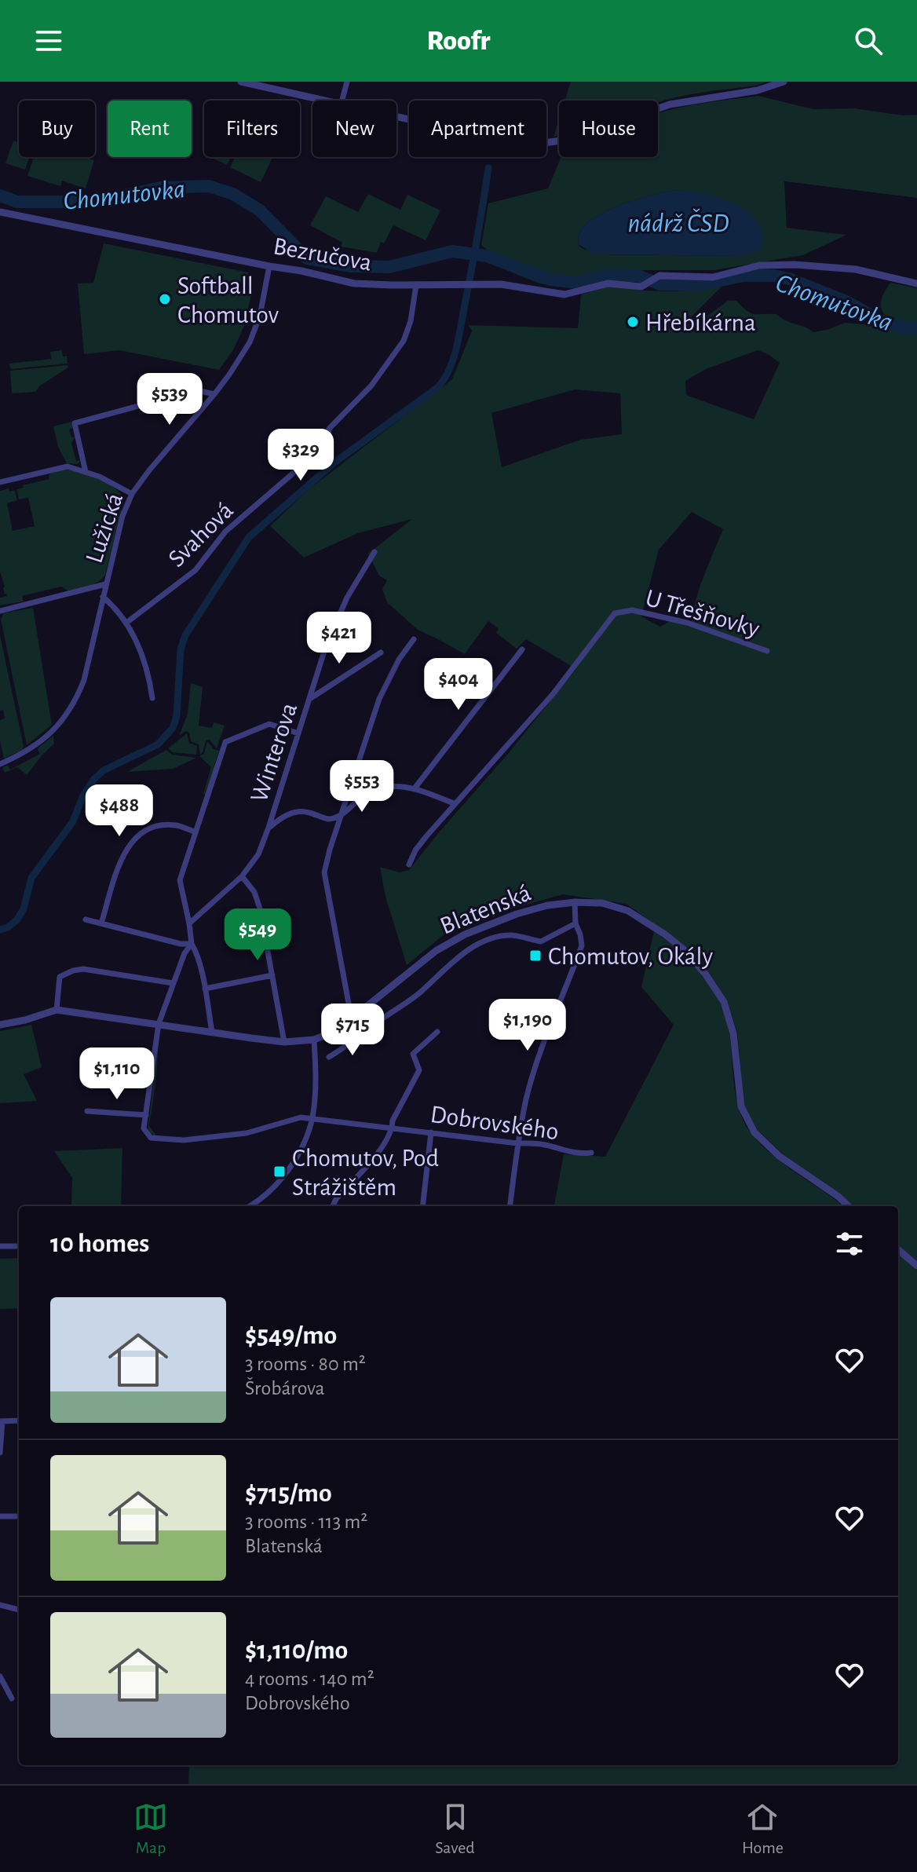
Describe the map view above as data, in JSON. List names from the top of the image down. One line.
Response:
{"streets":{"street":["Bezručova","Lužická","Svahová","U Třešňovky","Winterova","Blatenská","Dobrovského"]},"crossings":[["Bezručova","Lužická"],["Bezručova","Svahová"]],"water":["Chomutovka","nádrž ČSD"],"places":{"other":["Softball Chomutov","Hřebíkárna"],"transit":["Chomutov, Okály","Chomutov, Pod Strážištěm"]},"page":{"header":"Roofr","chip":["Buy","Rent","Filters","New","Apartment","House"],"price":["$539","$329","$421","$404","$553","$488","$549","$1,190","$715","$1,110"],"heading":"10 homes","list":[{"name":"$549/mo","note":"3 rooms · 80 m² · Šrobárova"},{"name":"$715/mo","note":"3 rooms · 113 m² · Blatenská"},{"name":"$1,110/mo","note":"4 rooms · 140 m² · Dobrovského"}],"tabs":["Map","Saved","Home"]}}
